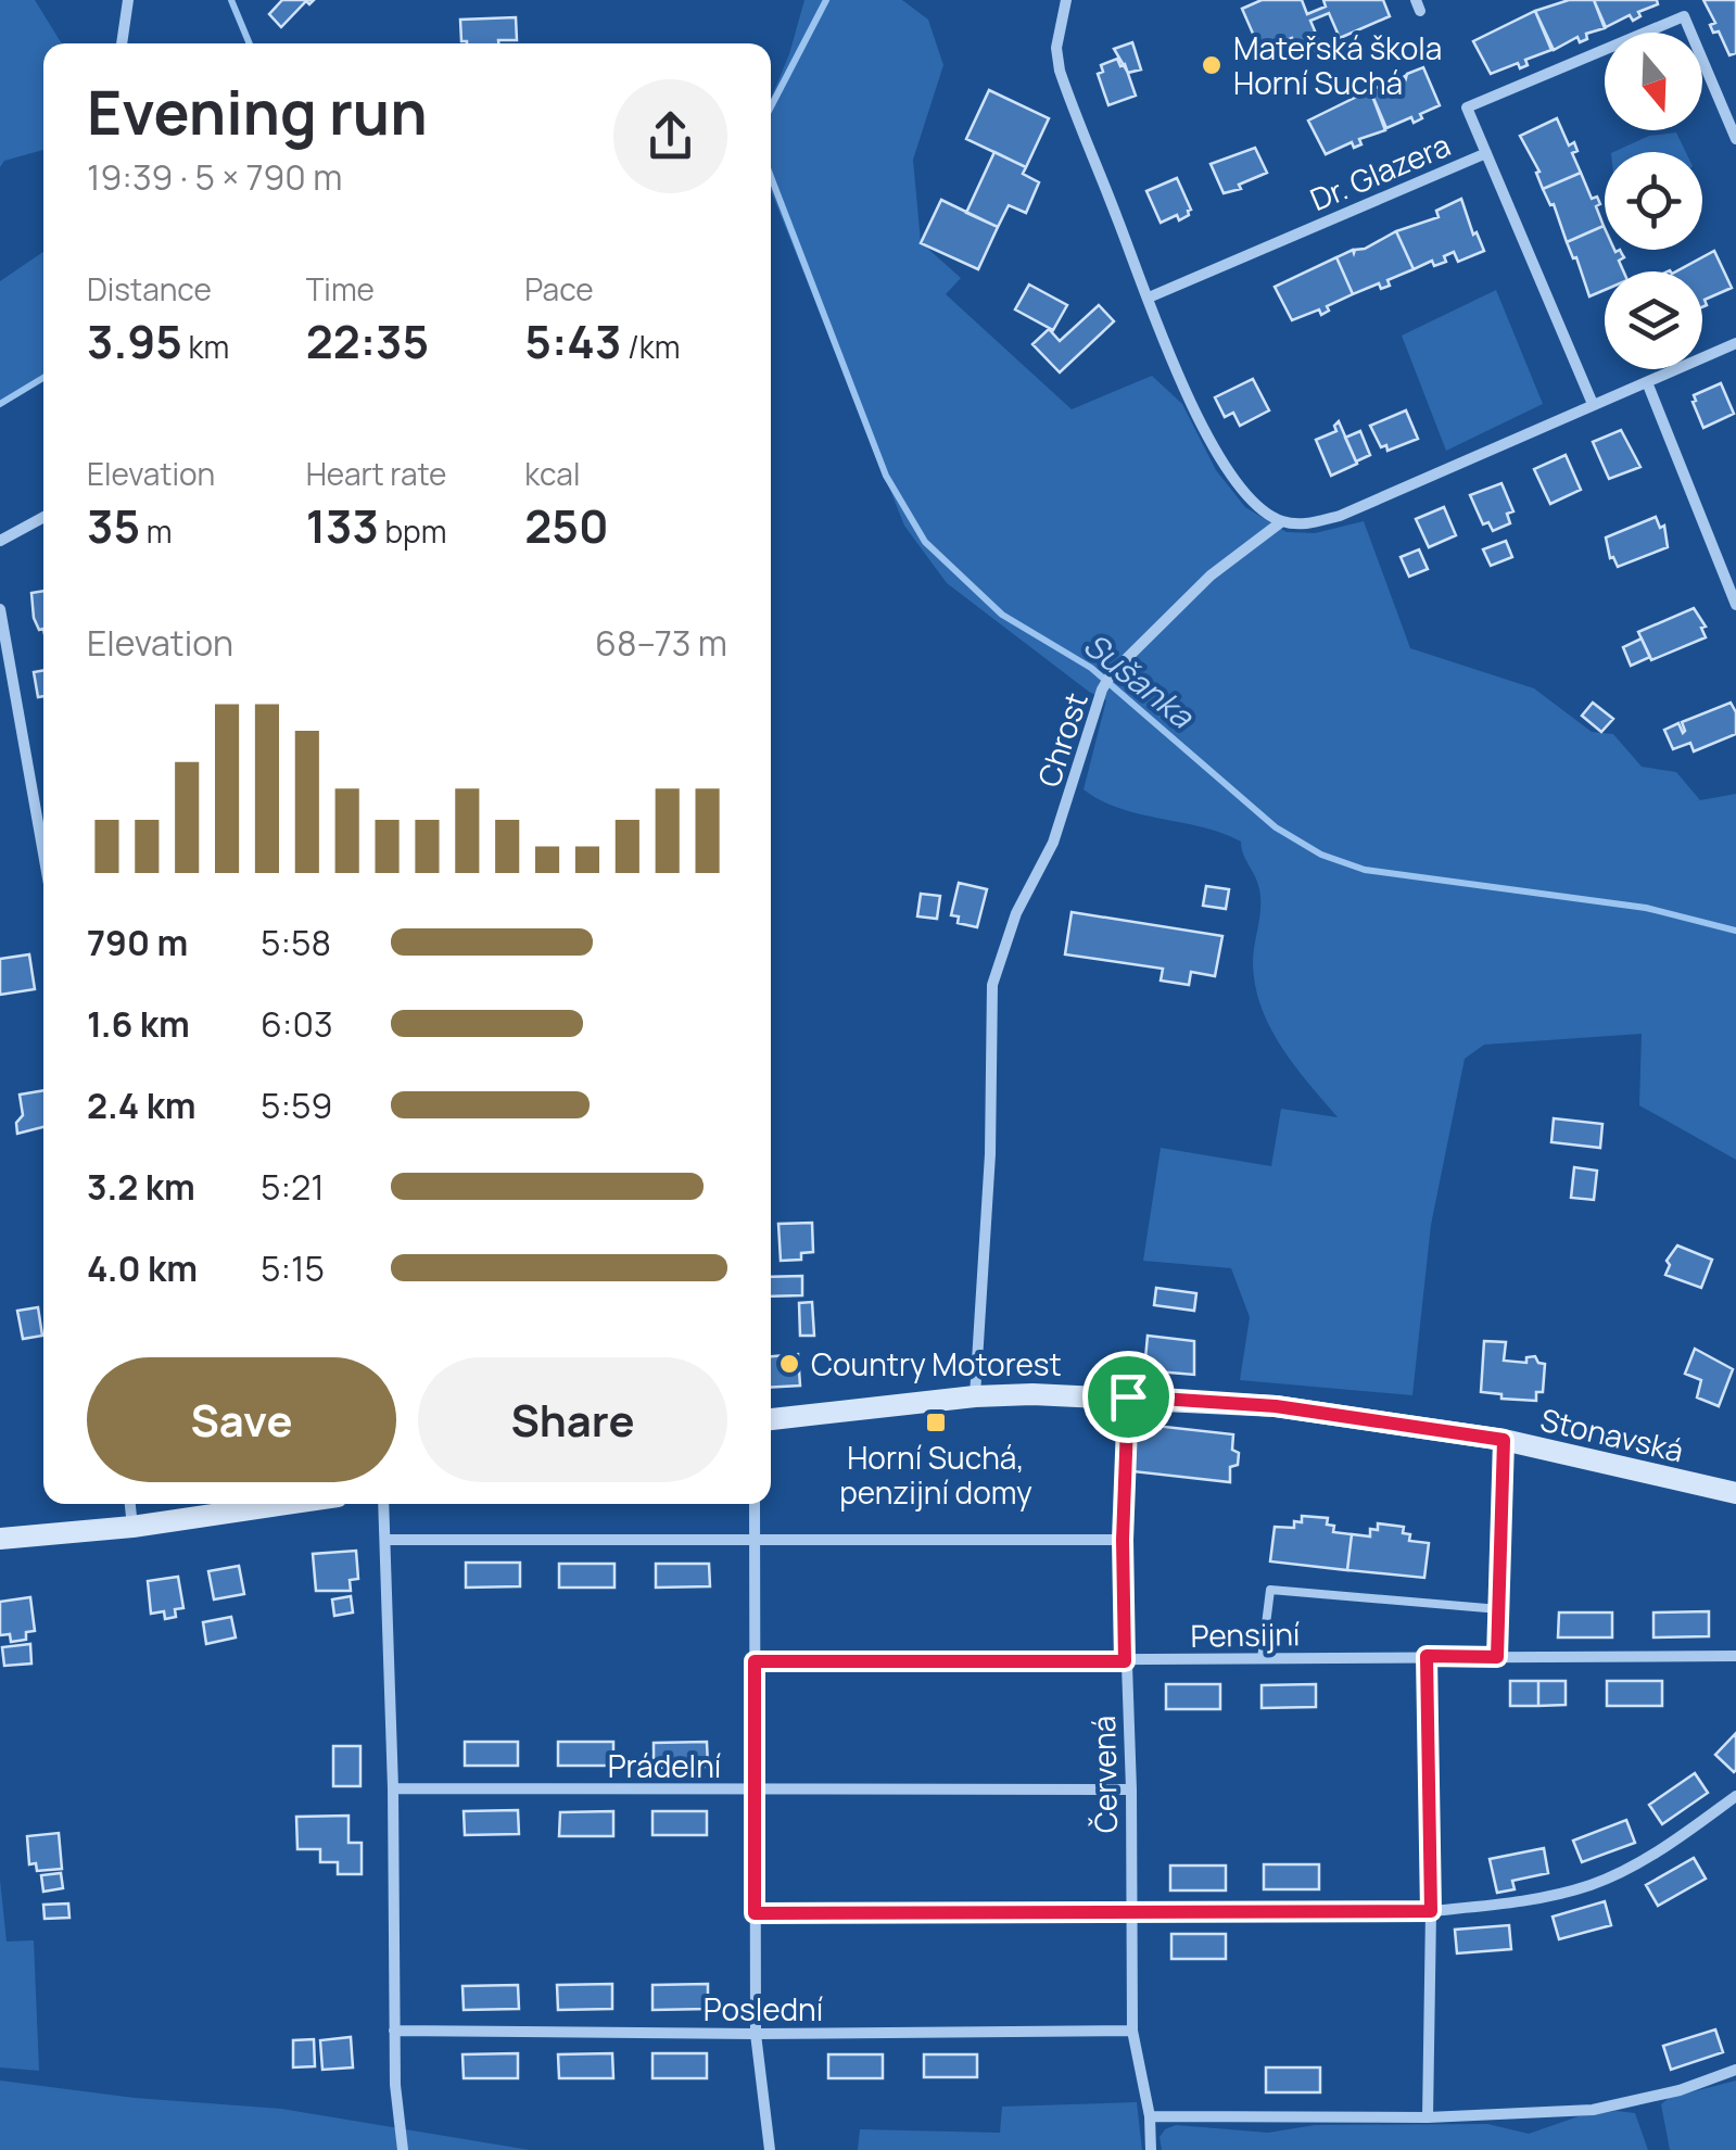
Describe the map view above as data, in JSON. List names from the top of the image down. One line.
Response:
{"streets":{"main road":["Stonavská"],"street":["Dr. Glazera","Chrost","Pensijní","Prádelní","Červená","Poslední"]},"crossings":[["Chrost","Stonavská"],["Stonavská","Červená"],["Pensijní","Červená"],["Prádelní","Červená"],["Červená","Poslední"]],"water":["Sušanka"],"places":{"other":["Mateřská škola Horní Suchá","Country Motorest"],"transit":["Horní Suchá, penzijní domy"]},"north":"bottom","page":{"heading":["Evening run","19:39 · 5 × 790 m"],"stats":[["Distance","3.95 km"],["Time","22:35"],["Pace","5:43 /km"],["Elevation","35 m"],["Heart rate","133 bpm"],["kcal","250"]],"chart":["Elevation","68–73 m"],"list":[{"name":"790 m","note":"5:58"},{"name":"1.6 km","note":"6:03"},{"name":"2.4 km","note":"5:59"},{"name":"3.2 km","note":"5:21"},{"name":"4.0 km","note":"5:15"}],"buttons":["Save","Share"]}}
